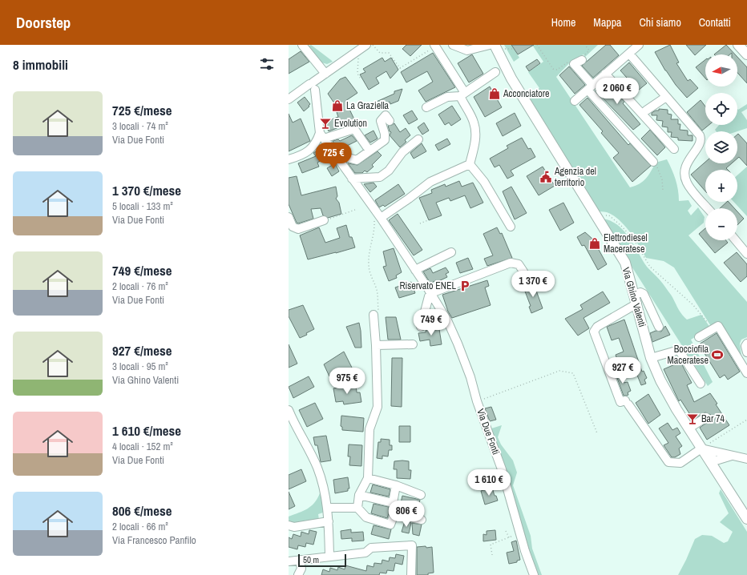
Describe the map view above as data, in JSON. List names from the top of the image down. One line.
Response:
{"streets":{"main road":["Via Ghino Valenti"],"street":["Via Due Fonti"]},"places":{"shop":["Acconciatore","La Graziella","Elettrodiesel Maceratese"],"bar":["Evolution","Bar 74"],"public building":["Agenzia del territorio"],"parking":["Riservato ENEL"],"sports":["Bocciofila Maceratese"]},"scale_bar":"50 m","north":"left","page":{"header":"Doorstep","nav":["Home","Mappa","Chi siamo","Contatti"],"heading":"8 immobili","map_buttons":["+","−"],"price":["2 060 €","725 €","1 370 €","749 €","927 €","975 €","1 610 €","806 €"],"list":[{"name":"725 €/mese","note":"3 locali · 74 m² · Via Due Fonti"},{"name":"1 370 €/mese","note":"5 locali · 133 m² · Via Due Fonti"},{"name":"749 €/mese","note":"2 locali · 76 m² · Via Due Fonti"},{"name":"927 €/mese","note":"3 locali · 95 m² · Via Ghino Valenti"},{"name":"1 610 €/mese","note":"4 locali · 152 m² · Via Due Fonti"},{"name":"806 €/mese","note":"2 locali · 66 m² · Via Francesco Panfilo"}],"scale":"50 m"}}
